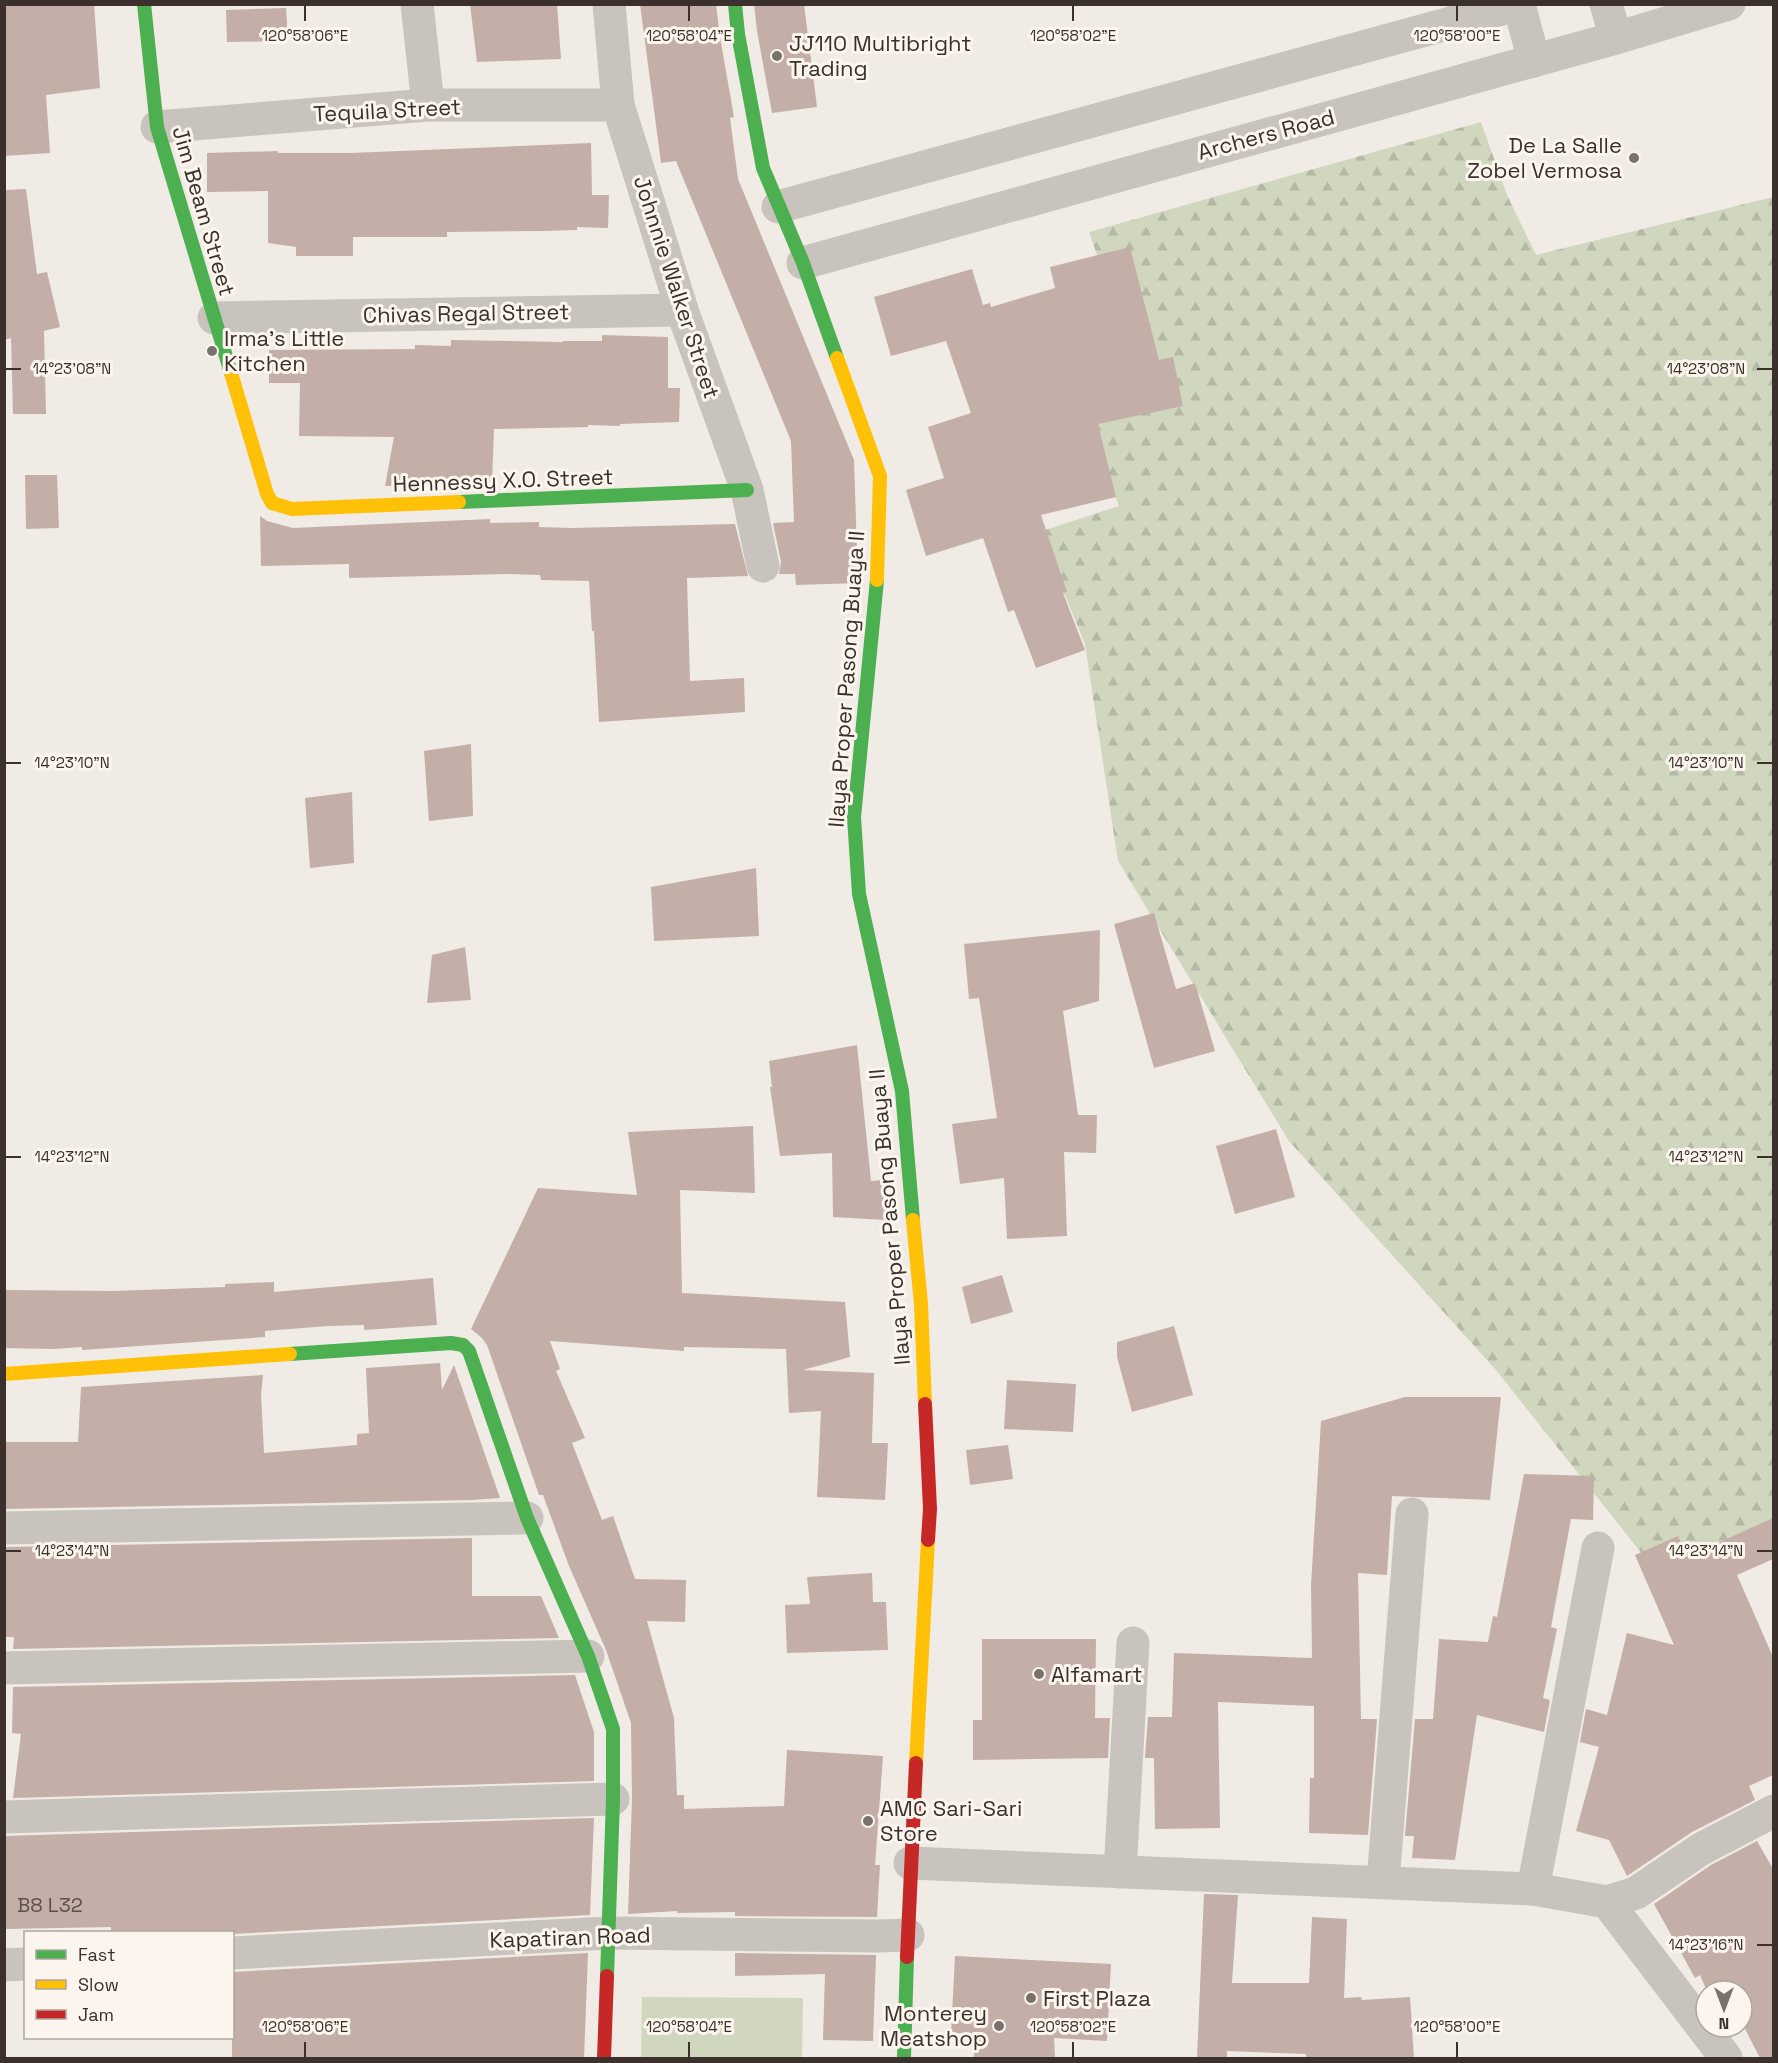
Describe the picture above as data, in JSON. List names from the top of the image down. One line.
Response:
{"streets":{"street":["Tequila Street","Archers Road","Jim Beam Street","Johnnie Walker Street","Chivas Regal Street","Hennessy X.O. Street","Ilaya Proper Pasong Buaya II","Kapatiran Road"]},"crossings":[["Tequila Street","Jim Beam Street"],["Tequila Street","Johnnie Walker Street"],["Archers Road","Ilaya Proper Pasong Buaya II"],["Jim Beam Street","Chivas Regal Street"],["Jim Beam Street","Hennessy X.O. Street"],["Johnnie Walker Street","Chivas Regal Street"],["Johnnie Walker Street","Hennessy X.O. Street"],["Ilaya Proper Pasong Buaya II","Kapatiran Road"]],"places":["JJ110 Multibright Trading","De La Salle Zobel Vermosa","Irma's Little Kitchen","Alfamart","AMC Sari-Sari Store","First Plaza","Monterey Meatshop"],"house_numbers":["B8 L32"],"legend":["Fast","Slow","Jam"],"north":"bottom","coordinates":["120°58'06\"E","120°58'04\"E","120°58'02\"E","120°58'00\"E","14°23'08\"N","14°23'10\"N","14°23'12\"N","14°23'14\"N","14°23'16\"N"]}
